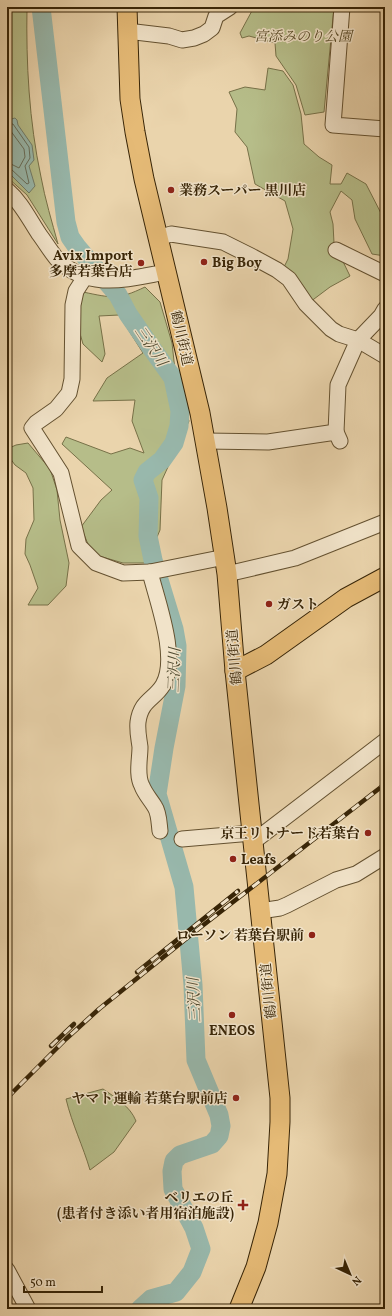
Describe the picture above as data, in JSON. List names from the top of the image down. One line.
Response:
{"streets":{"main road":["鶴川街道"]},"water":["三沢川"],"parks":["宮添みのり公園"],"places":{"other":["業務スーパー 黒川店","Big Boy","Avix Import 多摩若葉台店","ガスト","京王リトナード若葉台","Leafs","ローソン 若葉台駅前","ENEOS","ヤマト運輸 若葉台駅前店"],"health":["ベリエの丘 (患者付き添い者用宿泊施設)"]},"scale_bar":"50 m","north":"bottom right"}
